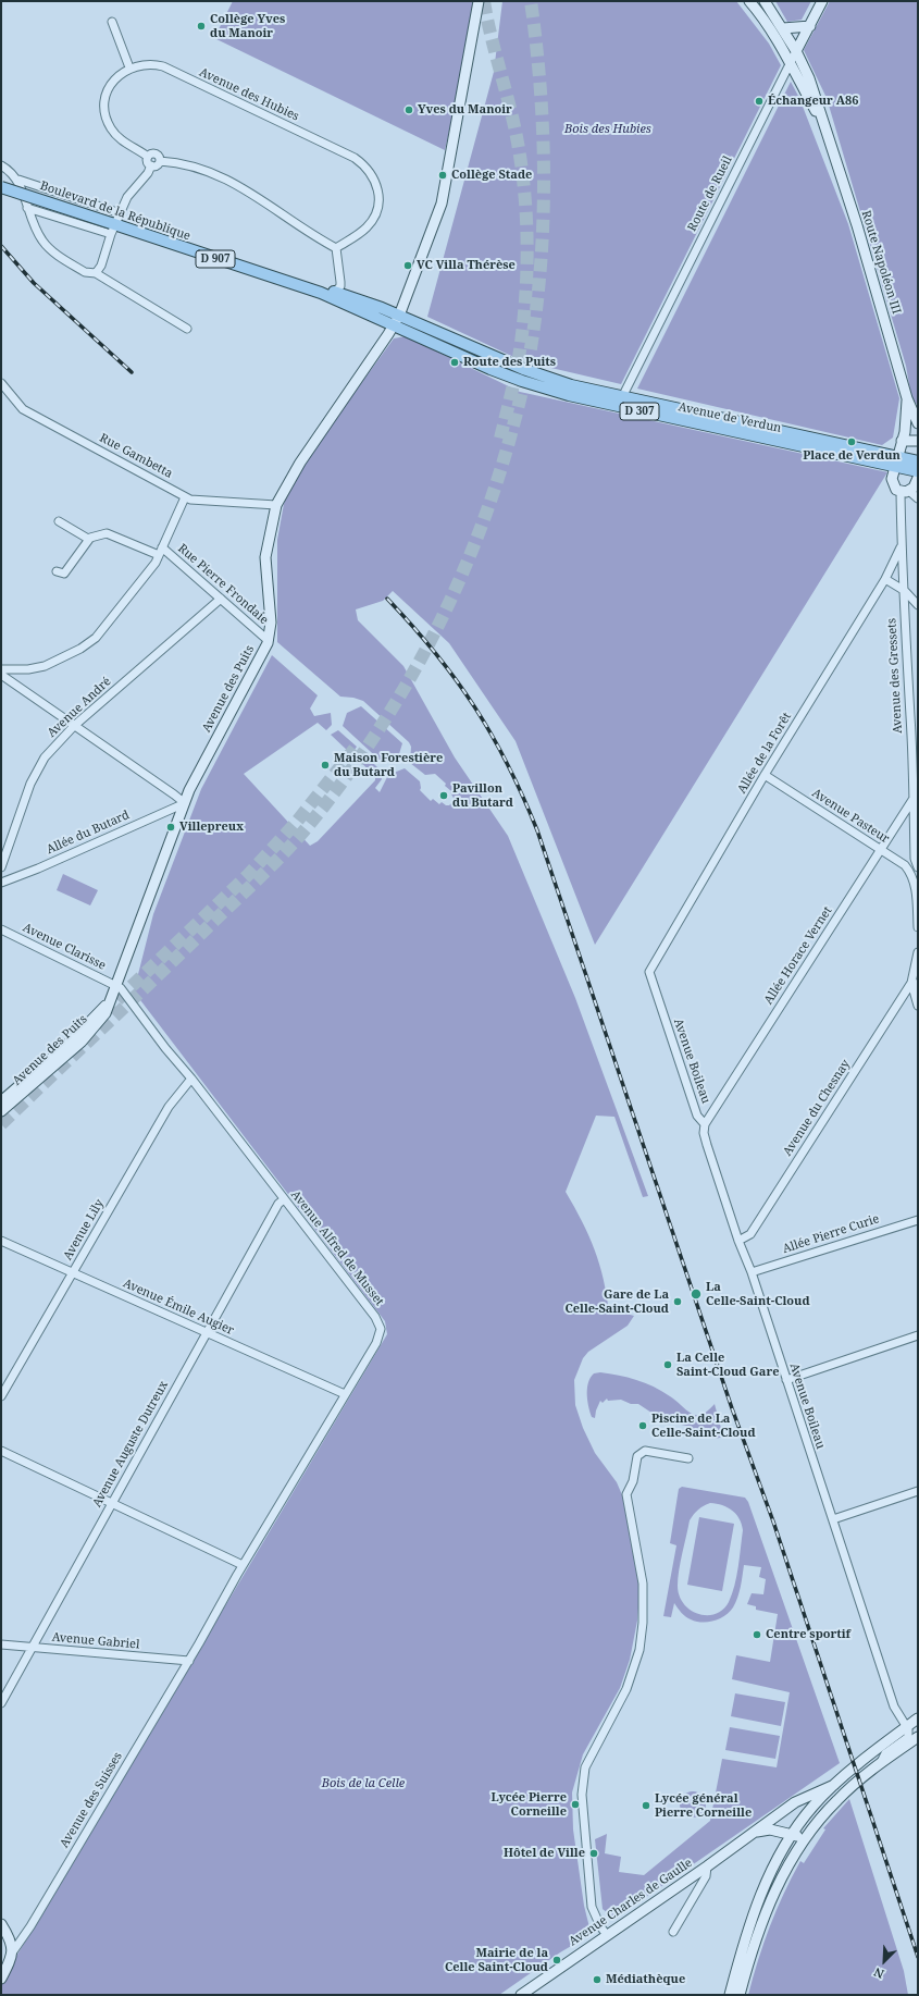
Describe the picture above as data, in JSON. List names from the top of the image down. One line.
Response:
{"streets":{"main road":["Boulevard de la République","D 907","D 307","Avenue de Verdun"],"street":["Avenue des Hubies","Route de Rueil","Route Napoléon III","Rue Gambetta","Rue Pierre Frondaie","Avenue des Gressets","Avenue des Puits","Avenue André","Allée de la Forêt","Avenue Pasteur","Allée du Butard","Avenue Clarisse","Allée Horace Vernet","Avenue Boileau","Avenue du Chesnay","Avenue Lily","Allée Pierre Curie","Avenue Alfred de Musset","Avenue Émile Augier","Avenue Auguste Dutreux","Avenue Gabriel","Avenue des Suisses","Avenue Charles de Gaulle"]},"crossings":[["Route de Rueil","Route Napoléon III"],["Route de Rueil","Avenue de Verdun"],["Boulevard de la République","Avenue de Verdun"],["Boulevard de la République","Avenue des Puits"],["Route Napoléon III","Avenue de Verdun"],["Avenue de Verdun","Avenue des Puits"],["Rue Gambetta","Avenue des Puits"],["Rue Pierre Frondaie","Avenue des Puits"],["Rue Pierre Frondaie","Avenue André"],["Avenue des Gressets","Allée de la Forêt"],["Avenue des Gressets","Allée Horace Vernet"],["Avenue des Puits","Allée du Butard"],["Avenue des Puits","Avenue Clarisse"],["Avenue des Puits","Avenue Alfred de Musset"],["Allée de la Forêt","Avenue Pasteur"],["Allée de la Forêt","Avenue Boileau"],["Avenue Pasteur","Allée Horace Vernet"],["Avenue Clarisse","Avenue Alfred de Musset"],["Allée Horace Vernet","Avenue Boileau"],["Avenue Boileau","Avenue du Chesnay"],["Avenue Boileau","Allée Pierre Curie"],["Avenue Lily","Avenue Alfred de Musset"],["Avenue Lily","Avenue Émile Augier"],["Avenue Alfred de Musset","Avenue Émile Augier"],["Avenue Alfred de Musset","Avenue Auguste Dutreux"],["Avenue Alfred de Musset","Avenue Gabriel"],["Avenue Alfred de Musset","Avenue des Suisses"],["Avenue Émile Augier","Avenue Auguste Dutreux"],["Avenue Auguste Dutreux","Avenue Gabriel"],["Avenue Gabriel","Avenue des Suisses"]],"parks":["Bois des Hubies","Bois de la Celle"],"places":["Collège Yves du Manoir","Échangeur A86","Yves du Manoir","Collège Stade","VC Villa Thérèse","Route des Puits","Place de Verdun","Maison Forestière du Butard","Pavillon du Butard","Villepreux","La Celle-Saint-Cloud","Gare de La Celle-Saint-Cloud","La Celle Saint-Cloud Gare","Piscine de La Celle-Saint-Cloud","Centre sportif","Lycée Pierre Corneille","Lycée général Pierre Corneille","Hôtel de Ville","Mairie de la Celle Saint-Cloud","Médiathèque"],"north":"bottom left"}
